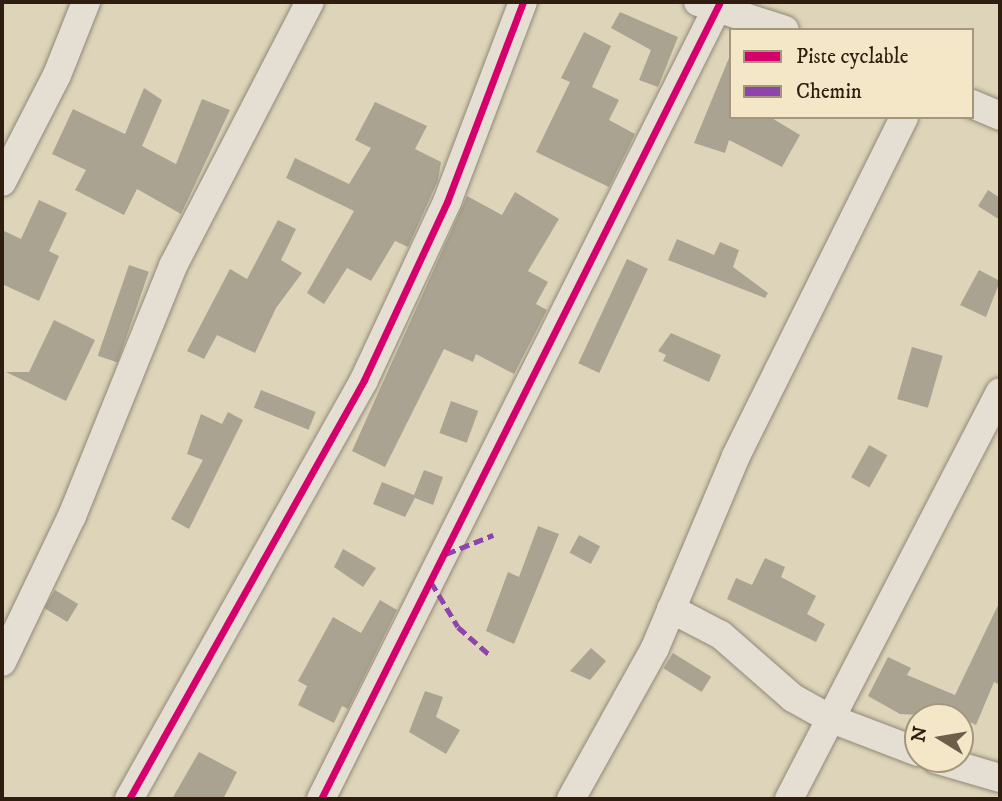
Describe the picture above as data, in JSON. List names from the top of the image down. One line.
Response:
{"legend":["Piste cyclable","Chemin"],"north":"left"}
